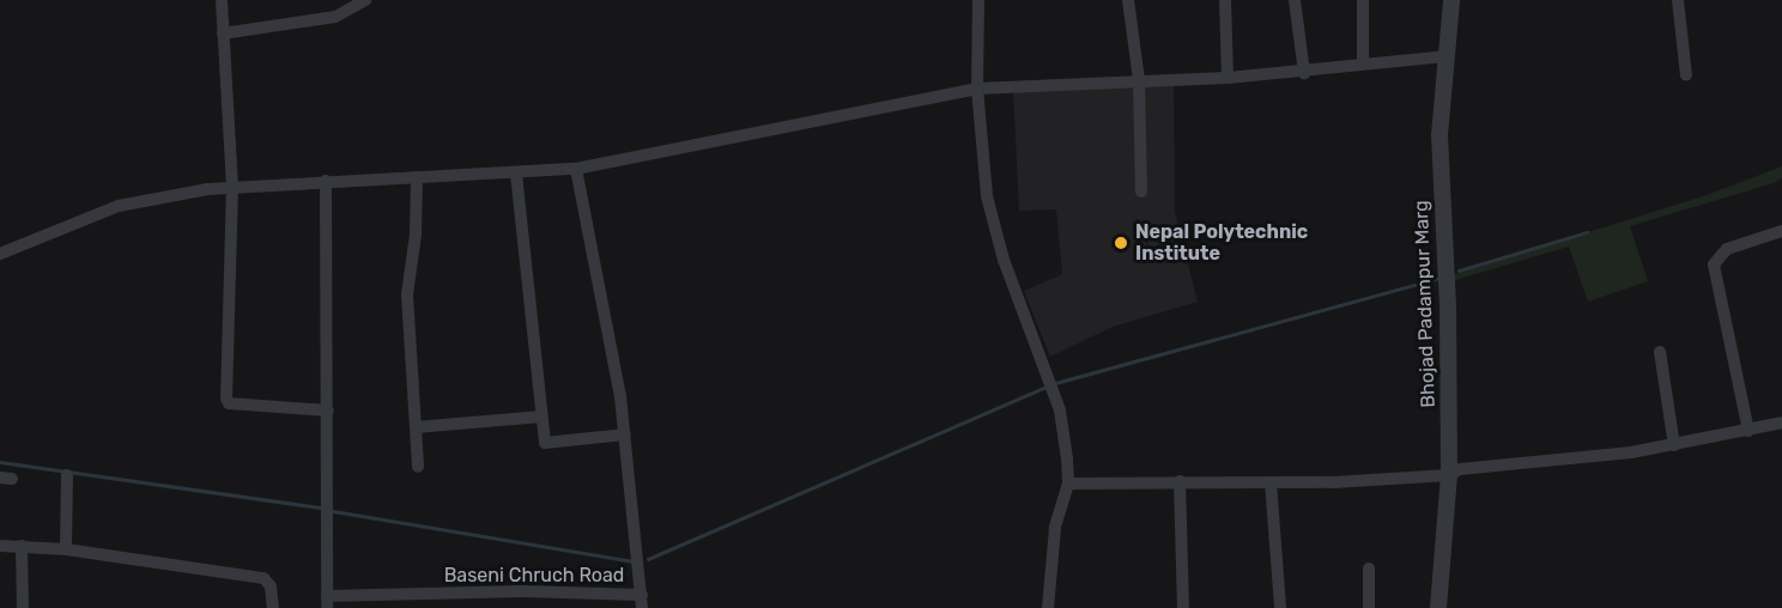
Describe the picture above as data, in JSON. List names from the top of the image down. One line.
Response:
{"streets":{"street":["Bhojad Padampur Marg","Baseni Chruch Road"]},"places":["Nepal Polytechnic Institute"]}
